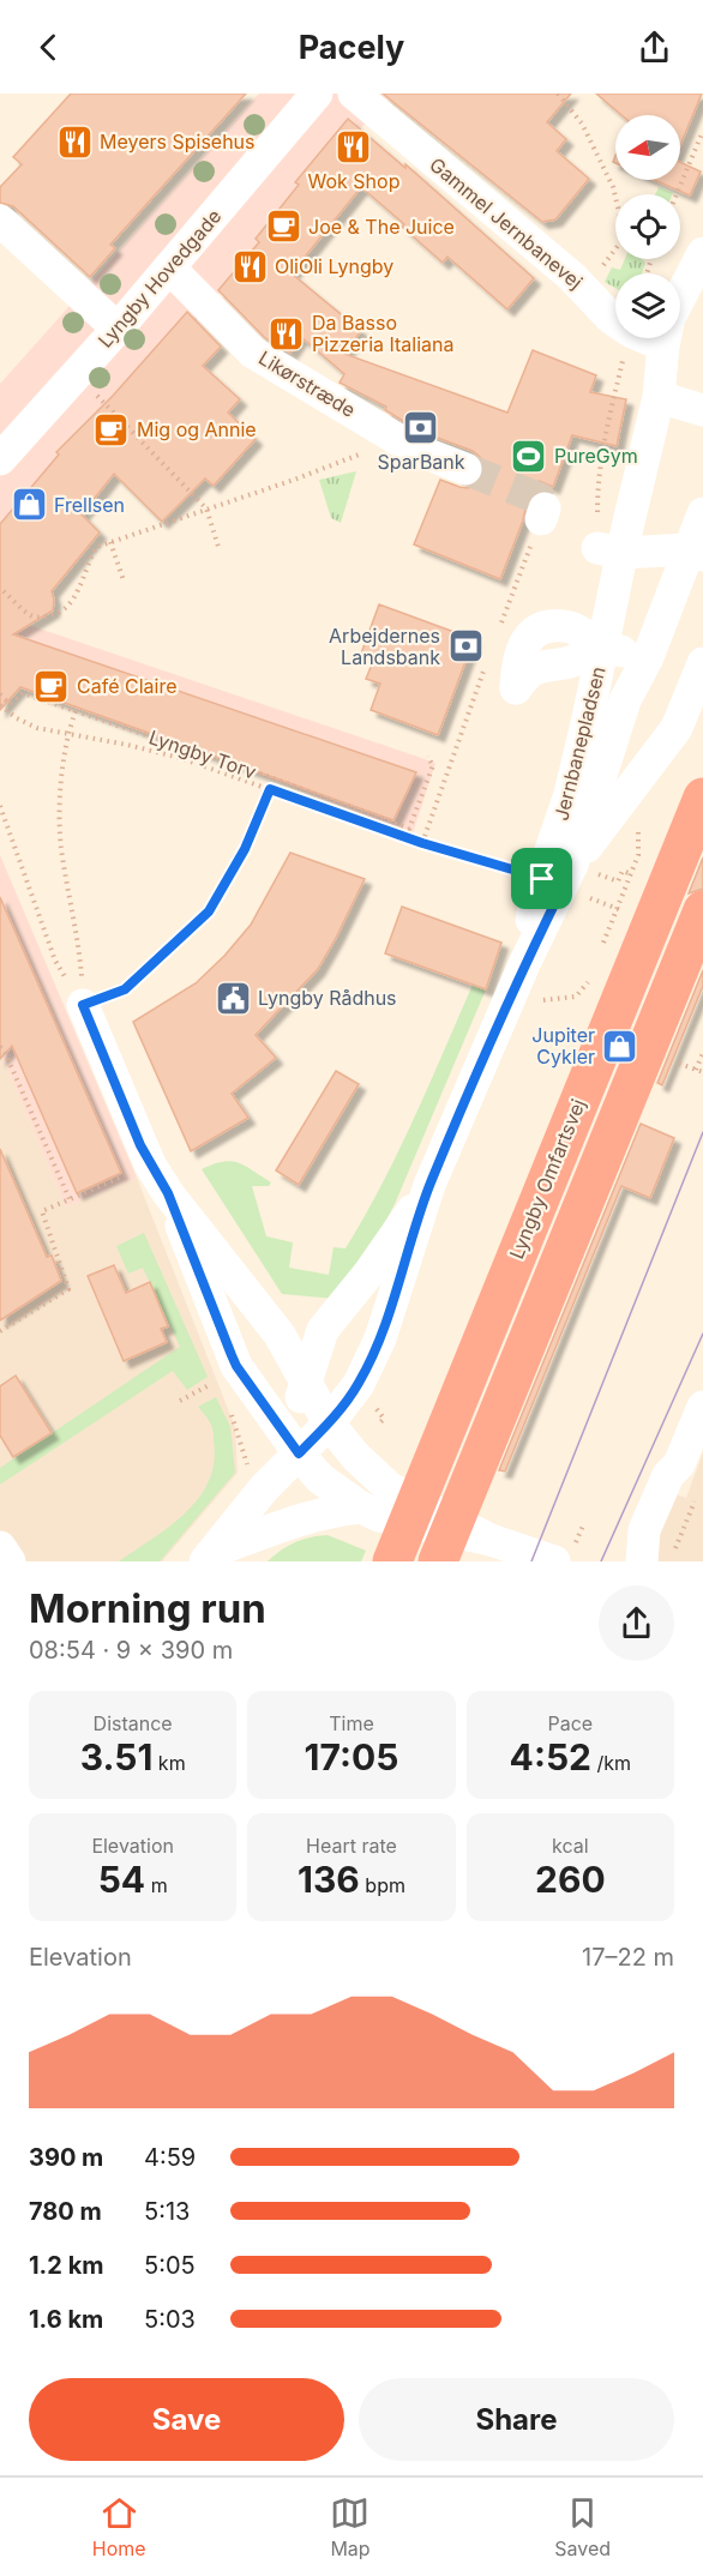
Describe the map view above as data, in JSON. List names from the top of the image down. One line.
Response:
{"streets":{"highway":["Lyngby Omfartsvej"],"street":["Gammel Jernbanevej","Lyngby Hovedgade","Likørstræde","Jernbanepladsen"],"path":["Lyngby Torv"]},"crossings":[["Gammel Jernbanevej","Jernbanepladsen"],["Lyngby Hovedgade","Likørstræde"]],"places":{"restaurant":["Meyers Spisehus","Wok Shop","OliOli Lyngby","Da Basso Pizzeria Italiana"],"cafe":["Joe & The Juice","Mig og Annie","Café Claire"],"bank":["SparBank","Arbejdernes Landsbank"],"sports":["PureGym"],"shop":["Frellsen","Jupiter Cykler"],"public building":["Lyngby Rådhus"]},"north":"left","page":{"header":"Pacely","heading":["Morning run","08:54 · 9 × 390 m"],"stats":[["Distance","3.51 km"],["Time","17:05"],["Pace","4:52 /km"],["Elevation","54 m"],["Heart rate","136 bpm"],["kcal","260"]],"chart":["Elevation","17–22 m"],"list":[{"name":"390 m","note":"4:59"},{"name":"780 m","note":"5:13"},{"name":"1.2 km","note":"5:05"},{"name":"1.6 km","note":"5:03"}],"buttons":["Save","Share"],"tabs":["Home","Map","Saved"]}}
